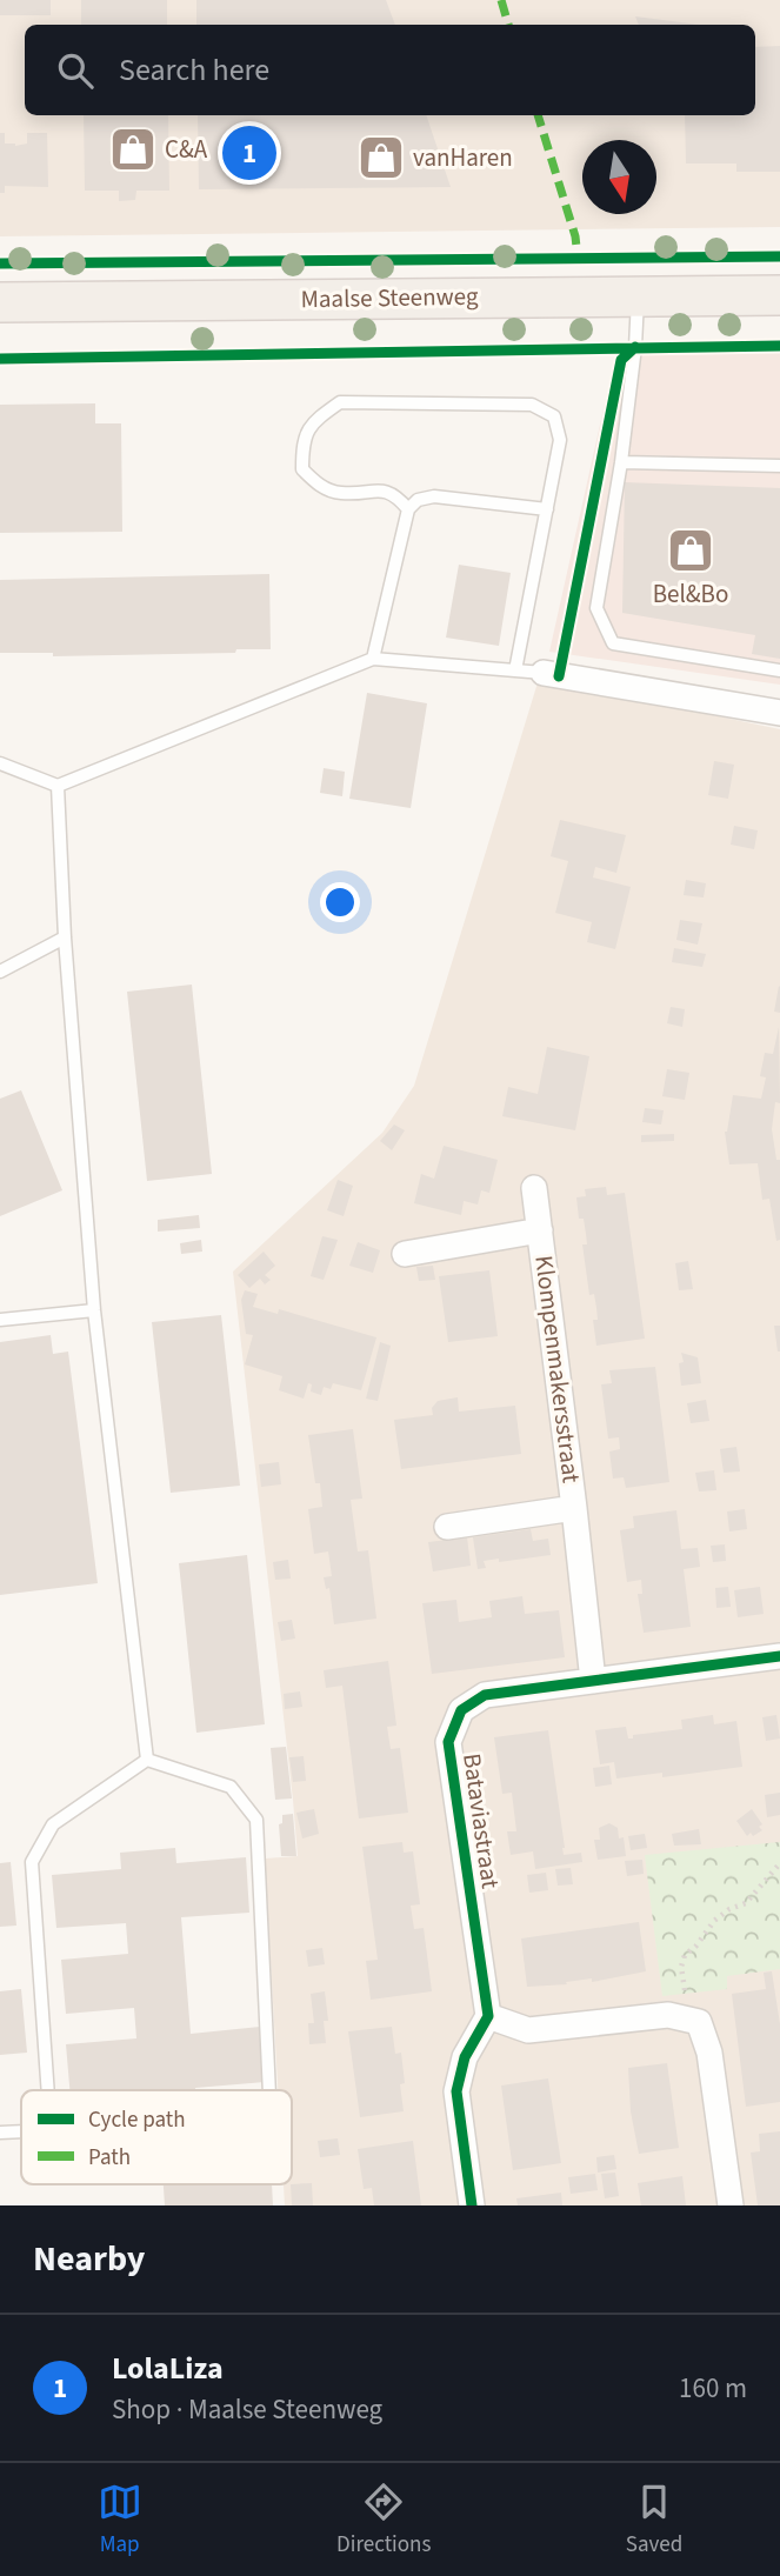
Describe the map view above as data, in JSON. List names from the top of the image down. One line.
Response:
{"streets":{"main road":["Maalse Steenweg"],"street":["Klompenmakersstraat","Bataviastraat"]},"crossings":[["Klompenmakersstraat","Bataviastraat"]],"places":{"shop":["C&A","vanHaren","Bel&Bo"]},"legend":["Cycle path","Path"],"north":"bottom","page":{"search":"Search here","pins":"1","heading":"Nearby","list":[{"mark":"1","name":"LolaLiza","note":"Shop · Maalse Steenweg","value":"160 m"}],"nav":["Map","Directions","Saved"]}}
